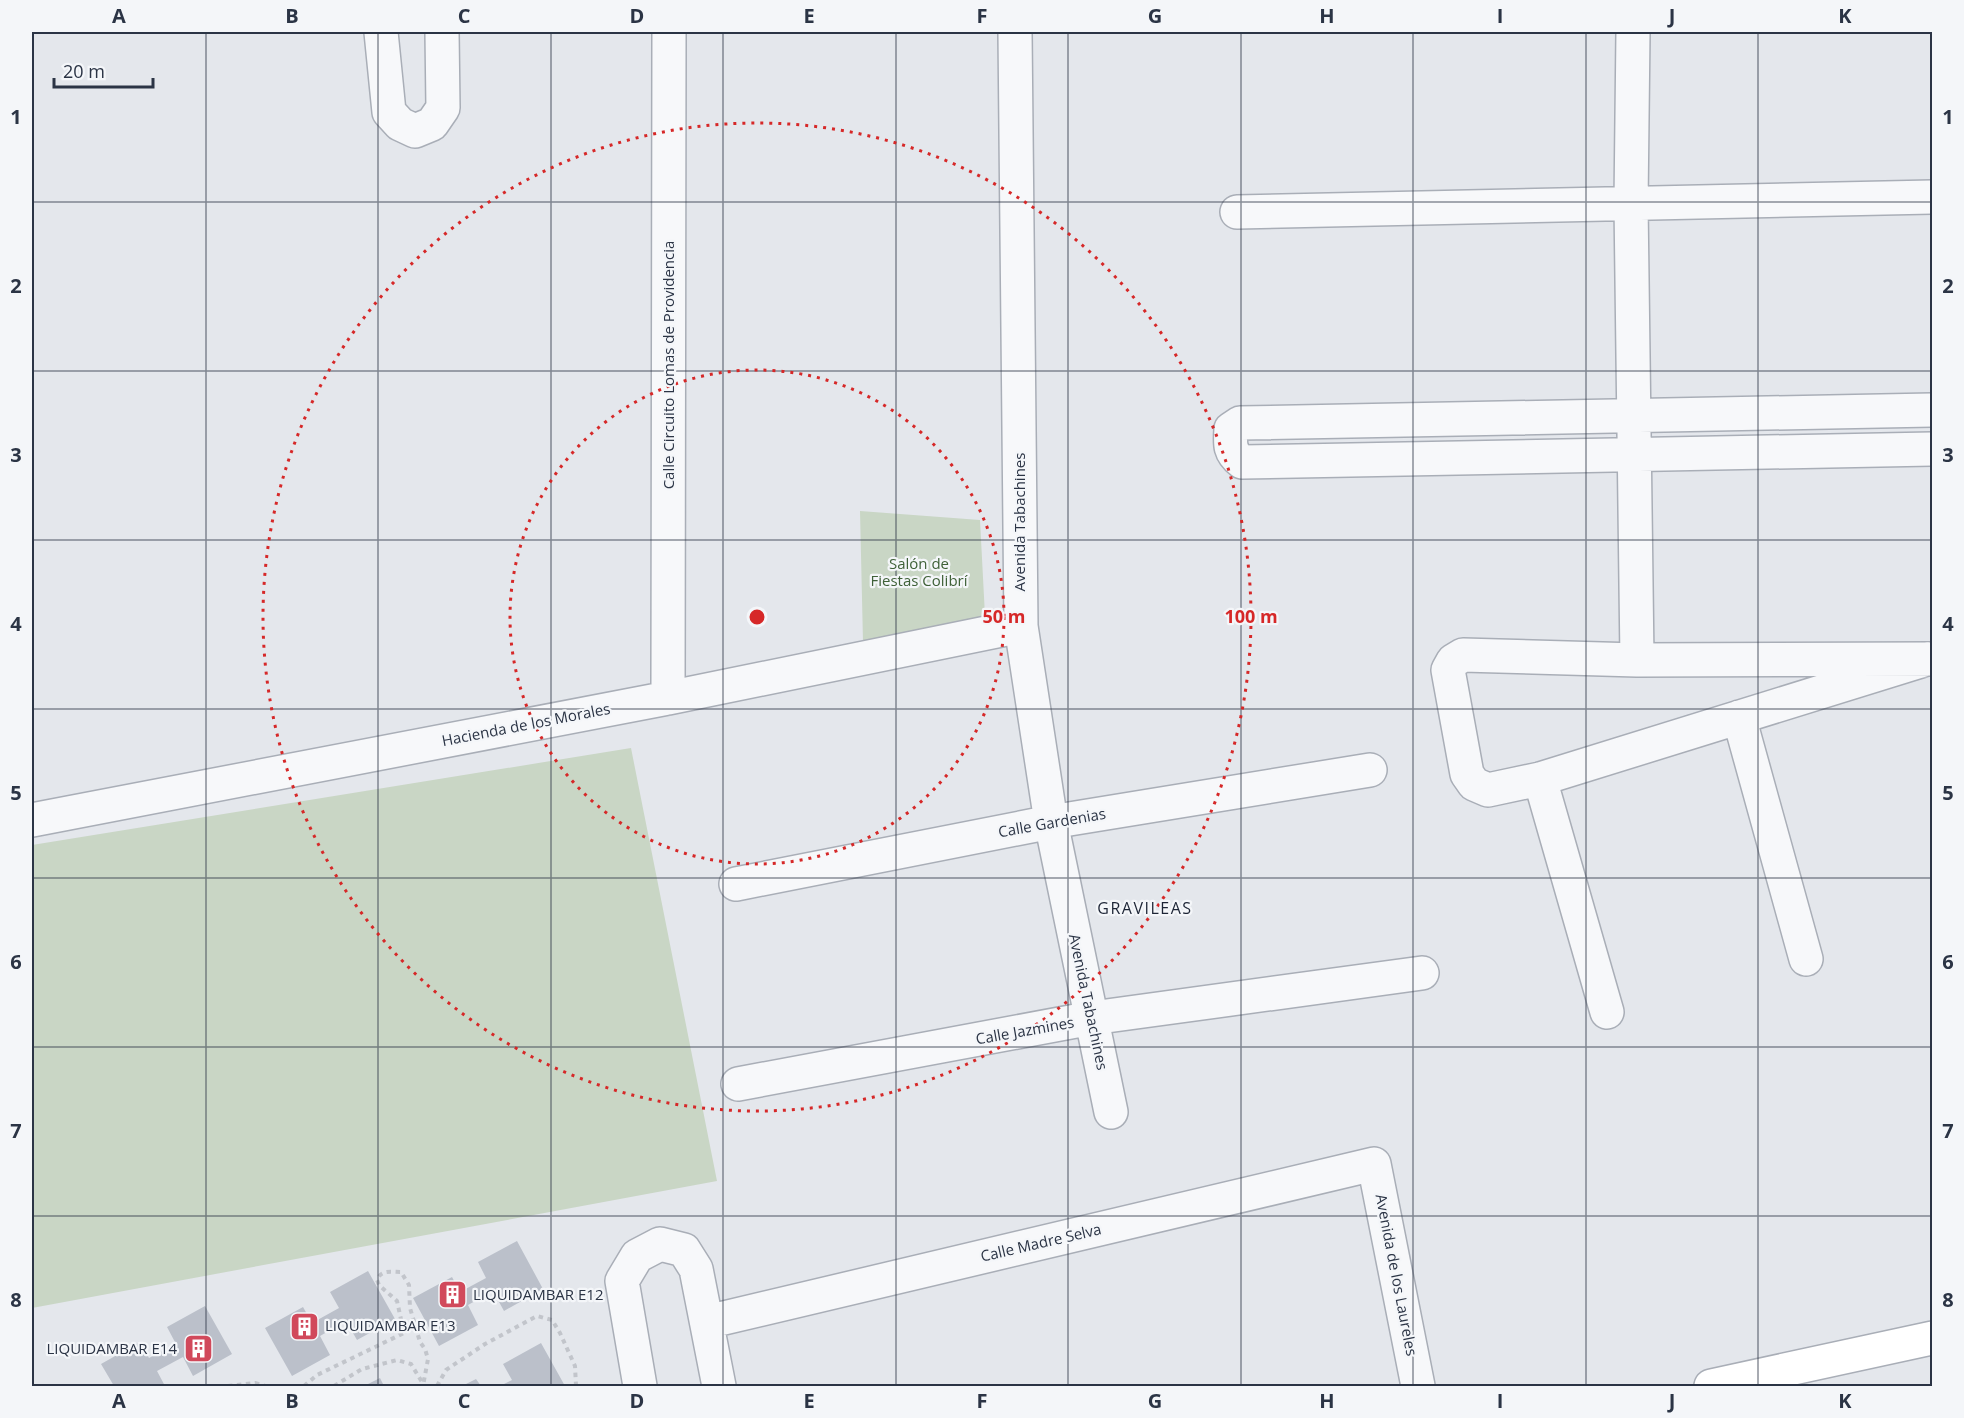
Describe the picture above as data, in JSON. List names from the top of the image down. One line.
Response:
{"streets":{"street":["Calle Circuito Lomas de Providencia","Avenida Tabachines","Hacienda de los Morales","Calle Gardenias","Calle Jazmines","Calle Madre Selva","Avenida de los Laureles"]},"crossings":[["Calle Circuito Lomas de Providencia","Hacienda de los Morales"],["Avenida Tabachines","Hacienda de los Morales"],["Avenida Tabachines","Calle Gardenias"],["Avenida Tabachines","Calle Jazmines"],["Calle Madre Selva","Avenida de los Laureles"]],"districts":["GRAVILEAS"],"parks":["Salón de Fiestas Colibrí"],"places":{"building":["LIQUIDAMBAR E12","LIQUIDAMBAR E13","LIQUIDAMBAR E14"]},"scale_bar":"20 m","grid":{"columns":["A","B","C","D","E","F","G","H","I","J","K"],"rows":["1","2","3","4","5","6","7","8"]},"rings":["50 m","100 m"]}
